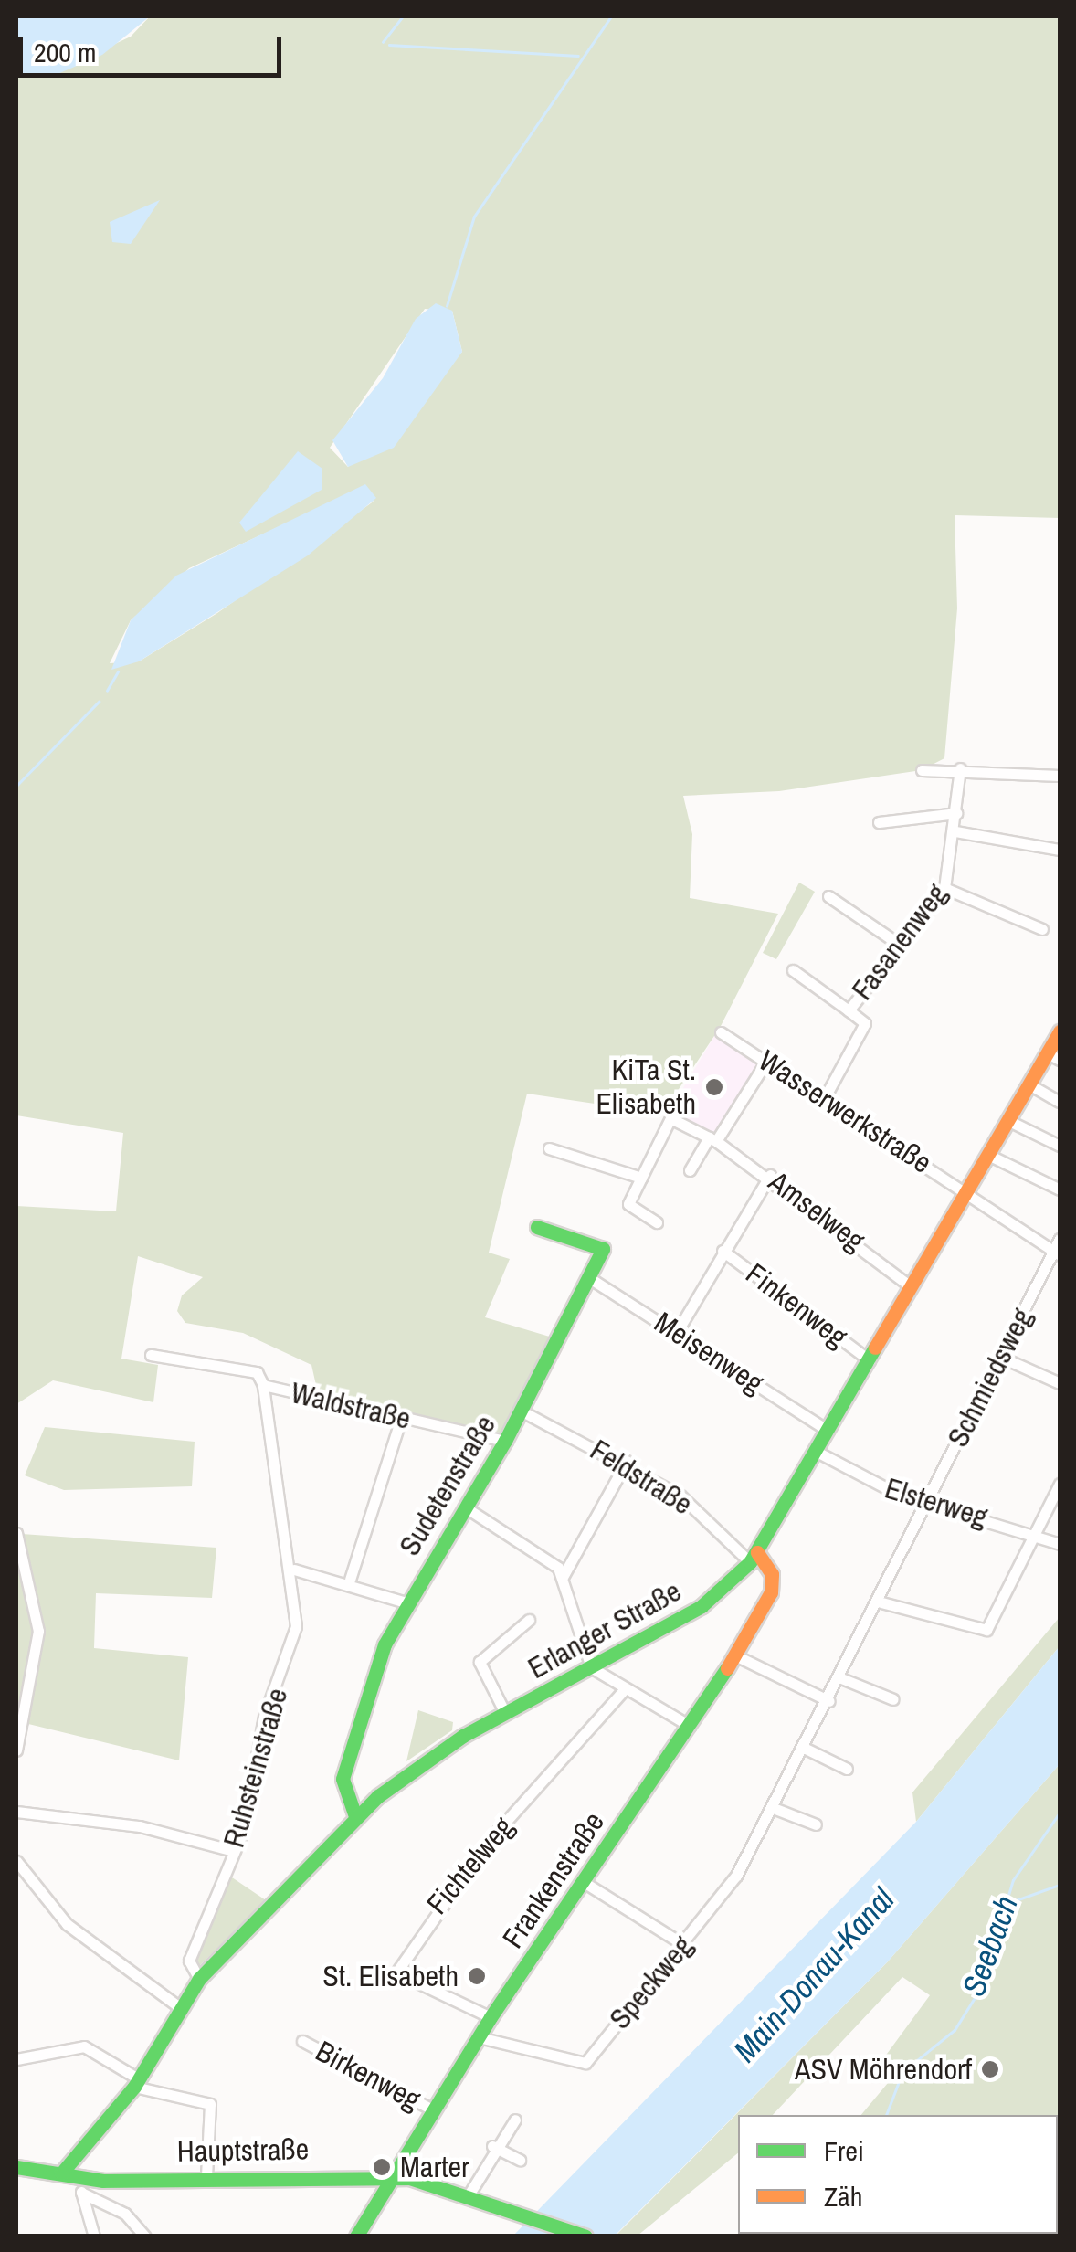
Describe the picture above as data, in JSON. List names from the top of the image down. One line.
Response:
{"streets":{"street":["Fasanenweg","Wasserwerkstraße","Amselweg","Finkenweg","Meisenweg","Schmiedsweg","Waldstraße","Feldstraße","Sudetenstraße","Elsterweg","Erlanger Straße","Ruhsteinstraße","Fichtelweg","Frankenstraße","Speckweg","Birkenweg","Hauptstraße"]},"crossings":[["Fasanenweg","Wasserwerkstraße"],["Wasserwerkstraße","Schmiedsweg"],["Wasserwerkstraße","Erlanger Straße"],["Amselweg","Erlanger Straße"],["Finkenweg","Erlanger Straße"],["Meisenweg","Sudetenstraße"],["Meisenweg","Erlanger Straße"],["Schmiedsweg","Elsterweg"],["Schmiedsweg","Speckweg"],["Waldstraße","Sudetenstraße"],["Waldstraße","Ruhsteinstraße"],["Feldstraße","Sudetenstraße"],["Feldstraße","Erlanger Straße"],["Feldstraße","Frankenstraße"],["Sudetenstraße","Erlanger Straße"],["Elsterweg","Erlanger Straße"],["Elsterweg","Speckweg"],["Erlanger Straße","Ruhsteinstraße"],["Erlanger Straße","Frankenstraße"],["Erlanger Straße","Hauptstraße"],["Fichtelweg","Frankenstraße"],["Frankenstraße","Speckweg"],["Frankenstraße","Birkenweg"],["Frankenstraße","Hauptstraße"]],"water":["Seebach","Main-Donau-Kanal"],"places":["KiTa St. Elisabeth","St. Elisabeth","ASV Möhrendorf","Marter"],"legend":["Frei","Zäh"],"scale_bar":"200 m"}
